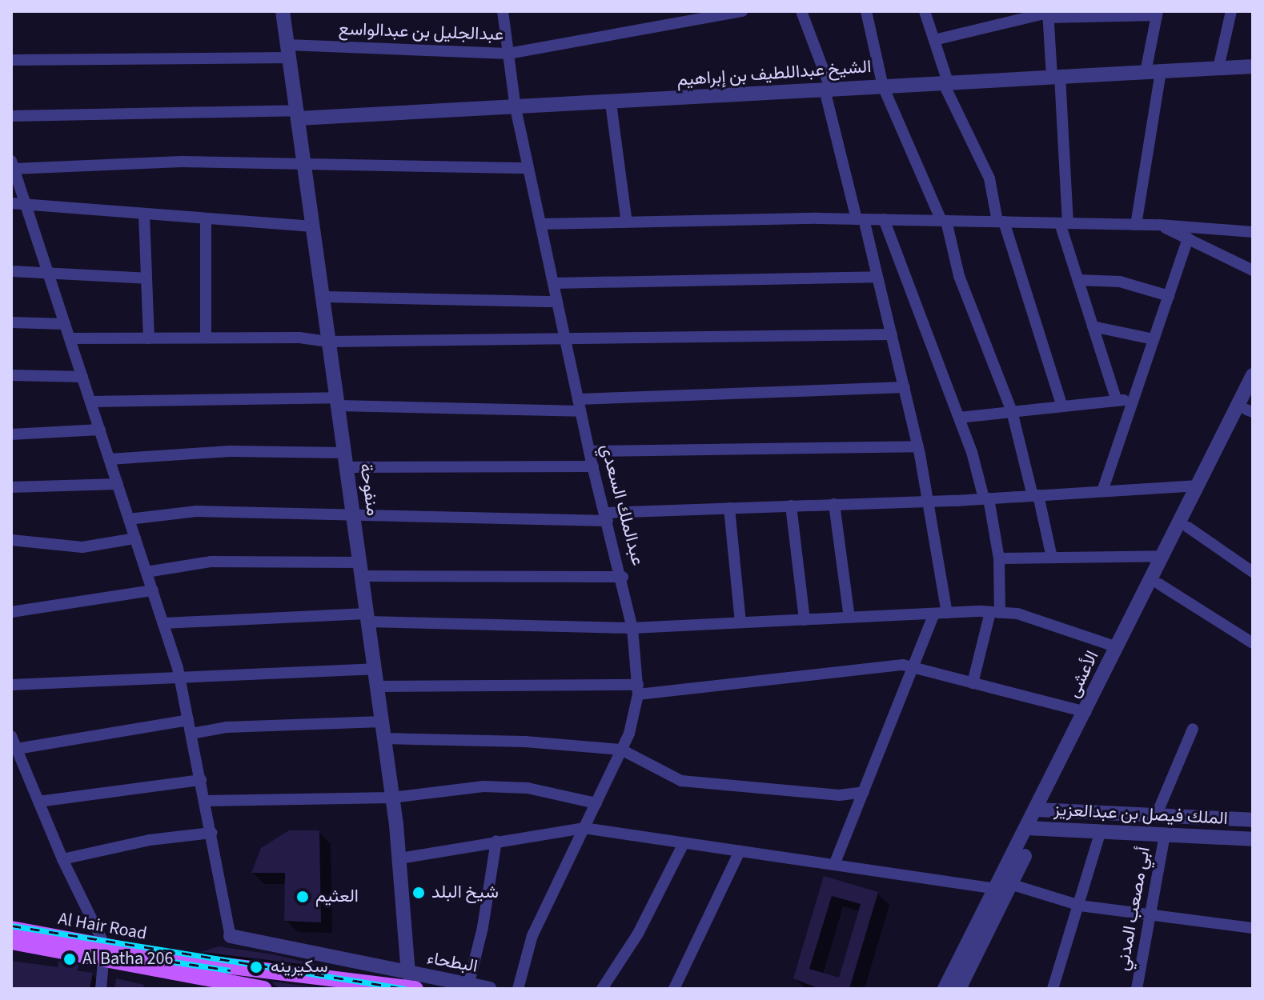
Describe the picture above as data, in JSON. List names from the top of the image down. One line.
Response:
{"streets":{"main road":["Al Hair Road"],"street":["عبدالجليل بن عبدالواسع","الشيخ عبداللطيف بن إبراهيم","منفوحة","عبدالملك السعدي","الأعشى","الملك فيصل بن عبدالعزيز","أبي مصعب المدني","البطحاء"]},"crossings":[["عبدالجليل بن عبدالواسع","منفوحة"],["عبدالجليل بن عبدالواسع","عبدالملك السعدي"],["الشيخ عبداللطيف بن إبراهيم","منفوحة"],["الشيخ عبداللطيف بن إبراهيم","عبدالملك السعدي"],["منفوحة","Al Hair Road"],["منفوحة","البطحاء"],["الأعشى","الملك فيصل بن عبدالعزيز"],["الملك فيصل بن عبدالعزيز","أبي مصعب المدني"],["Al Hair Road","البطحاء"]],"places":["شيخ البلد","العثيم","Al Batha 206","سكيرينه"]}
